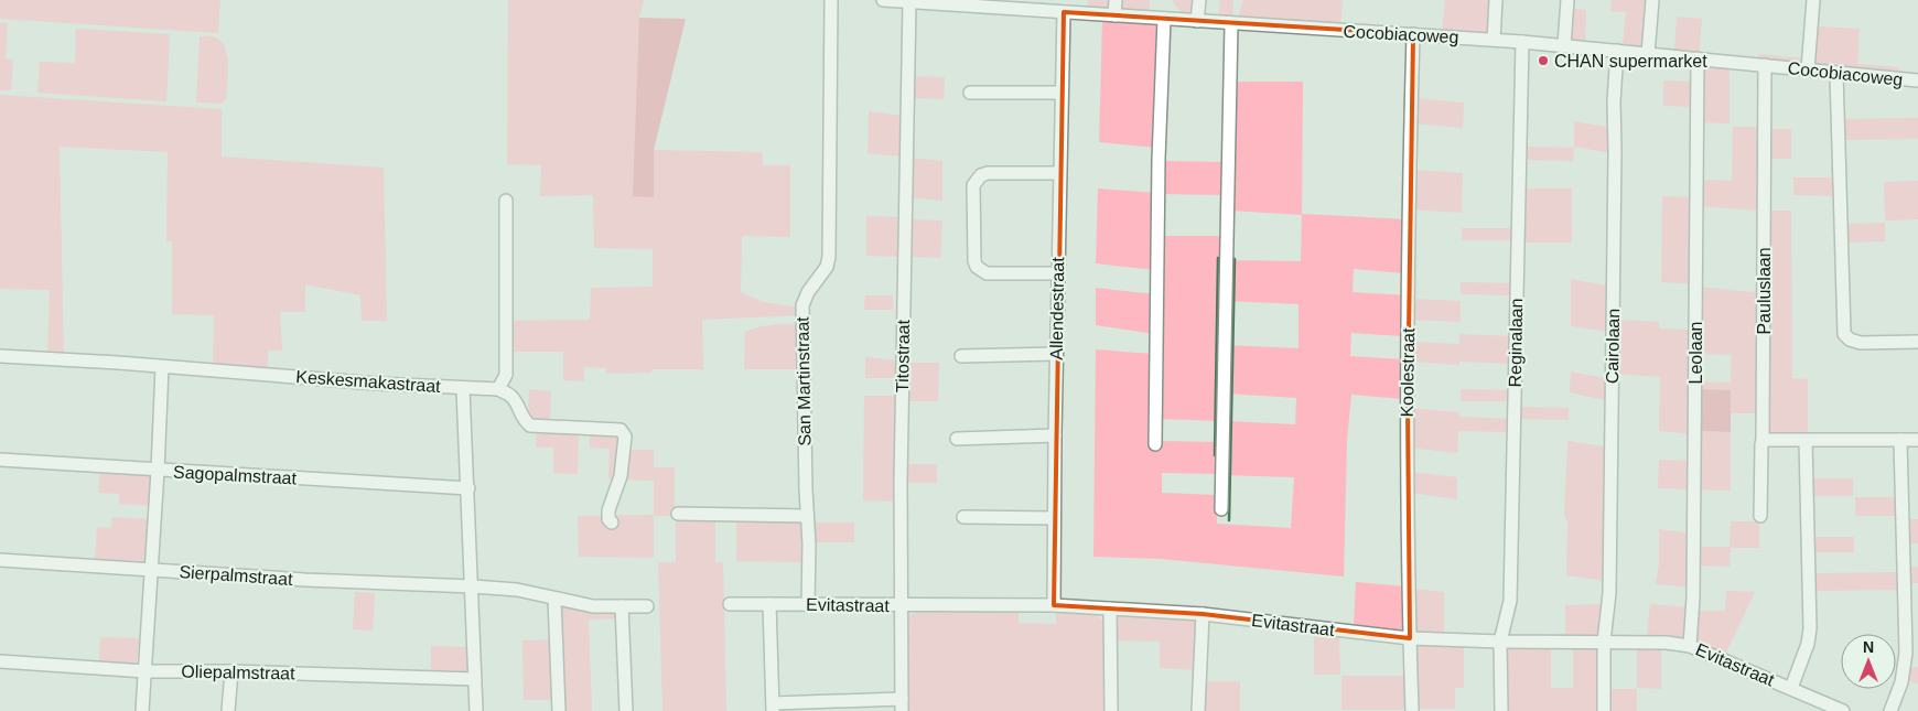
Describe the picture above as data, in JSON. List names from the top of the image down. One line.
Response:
{"streets":{"street":["Cocobiacoweg","Pauluslaan","Allendestraat","Reginalaan","Cairolaan","Leolaan","Titostraat","Koolestraat","Keskesmakastraat","San Martinstraat","Sagopalmstraat","Sierpalmstraat","Evitastraat","Oliepalmstraat"]},"crossings":[["Cocobiacoweg","Pauluslaan"],["Cocobiacoweg","Allendestraat"],["Cocobiacoweg","Reginalaan"],["Cocobiacoweg","Cairolaan"],["Cocobiacoweg","Leolaan"],["Cocobiacoweg","Titostraat"],["Cocobiacoweg","Koolestraat"],["Allendestraat","Evitastraat"],["Reginalaan","Evitastraat"],["Cairolaan","Evitastraat"],["Leolaan","Evitastraat"],["Titostraat","Evitastraat"],["Koolestraat","Evitastraat"],["San Martinstraat","Evitastraat"]],"places":["CHAN supermarket"],"north":"top"}
